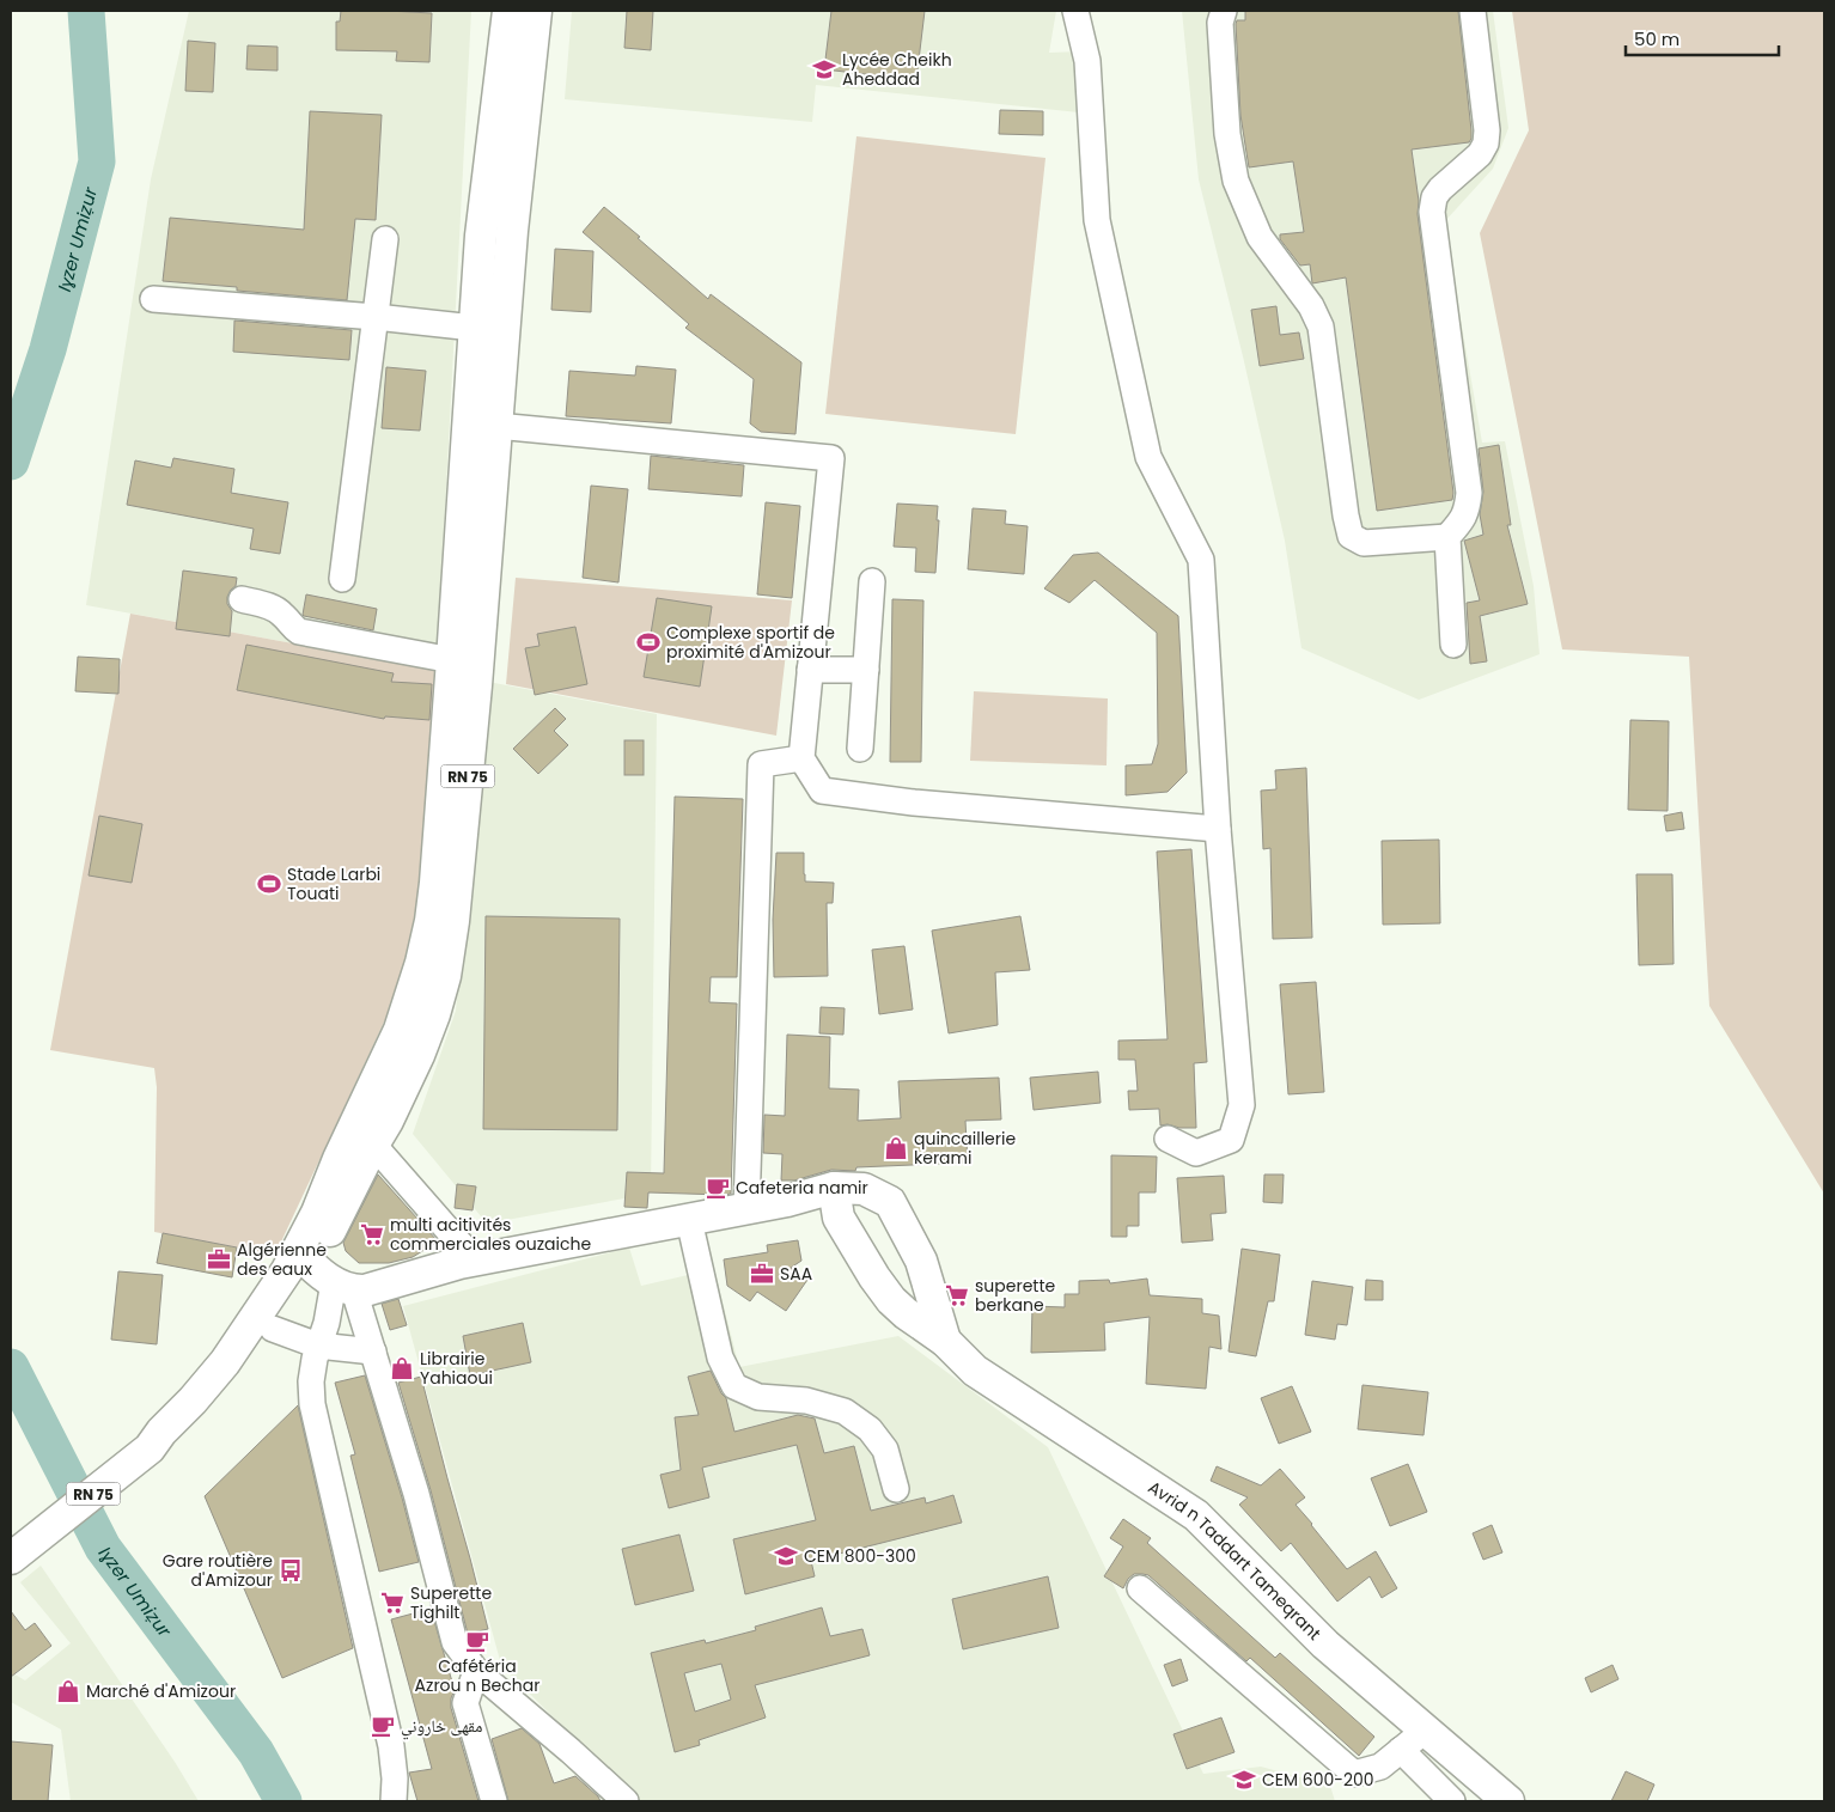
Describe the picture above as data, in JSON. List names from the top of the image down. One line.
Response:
{"streets":{"main road":["RN 75","Avrid n Taddart Tameqrant"]},"water":["Iɣzer Umiẓur"],"places":{"school or university":["Lycée Cheikh Aheddad","CEM 800-300","CEM 600-200"],"sports":["Complexe sportif de proximité d'Amizour","Stade Larbi Touati"],"shop":["quincaillerie kerami","Librairie Yahiaoui","Marché d'Amizour"],"cafe":["Cafeteria namir","Cafétéria Azrou n Bechar","مقهى خاروني"],"supermarket":["multi acitivités commerciales ouzaiche","superette berkane","Superette Tighilt"],"office":["Algérienne des eaux","SAA"],"bus stop":["Gare routière d'Amizour"]},"scale_bar":"50 m"}
